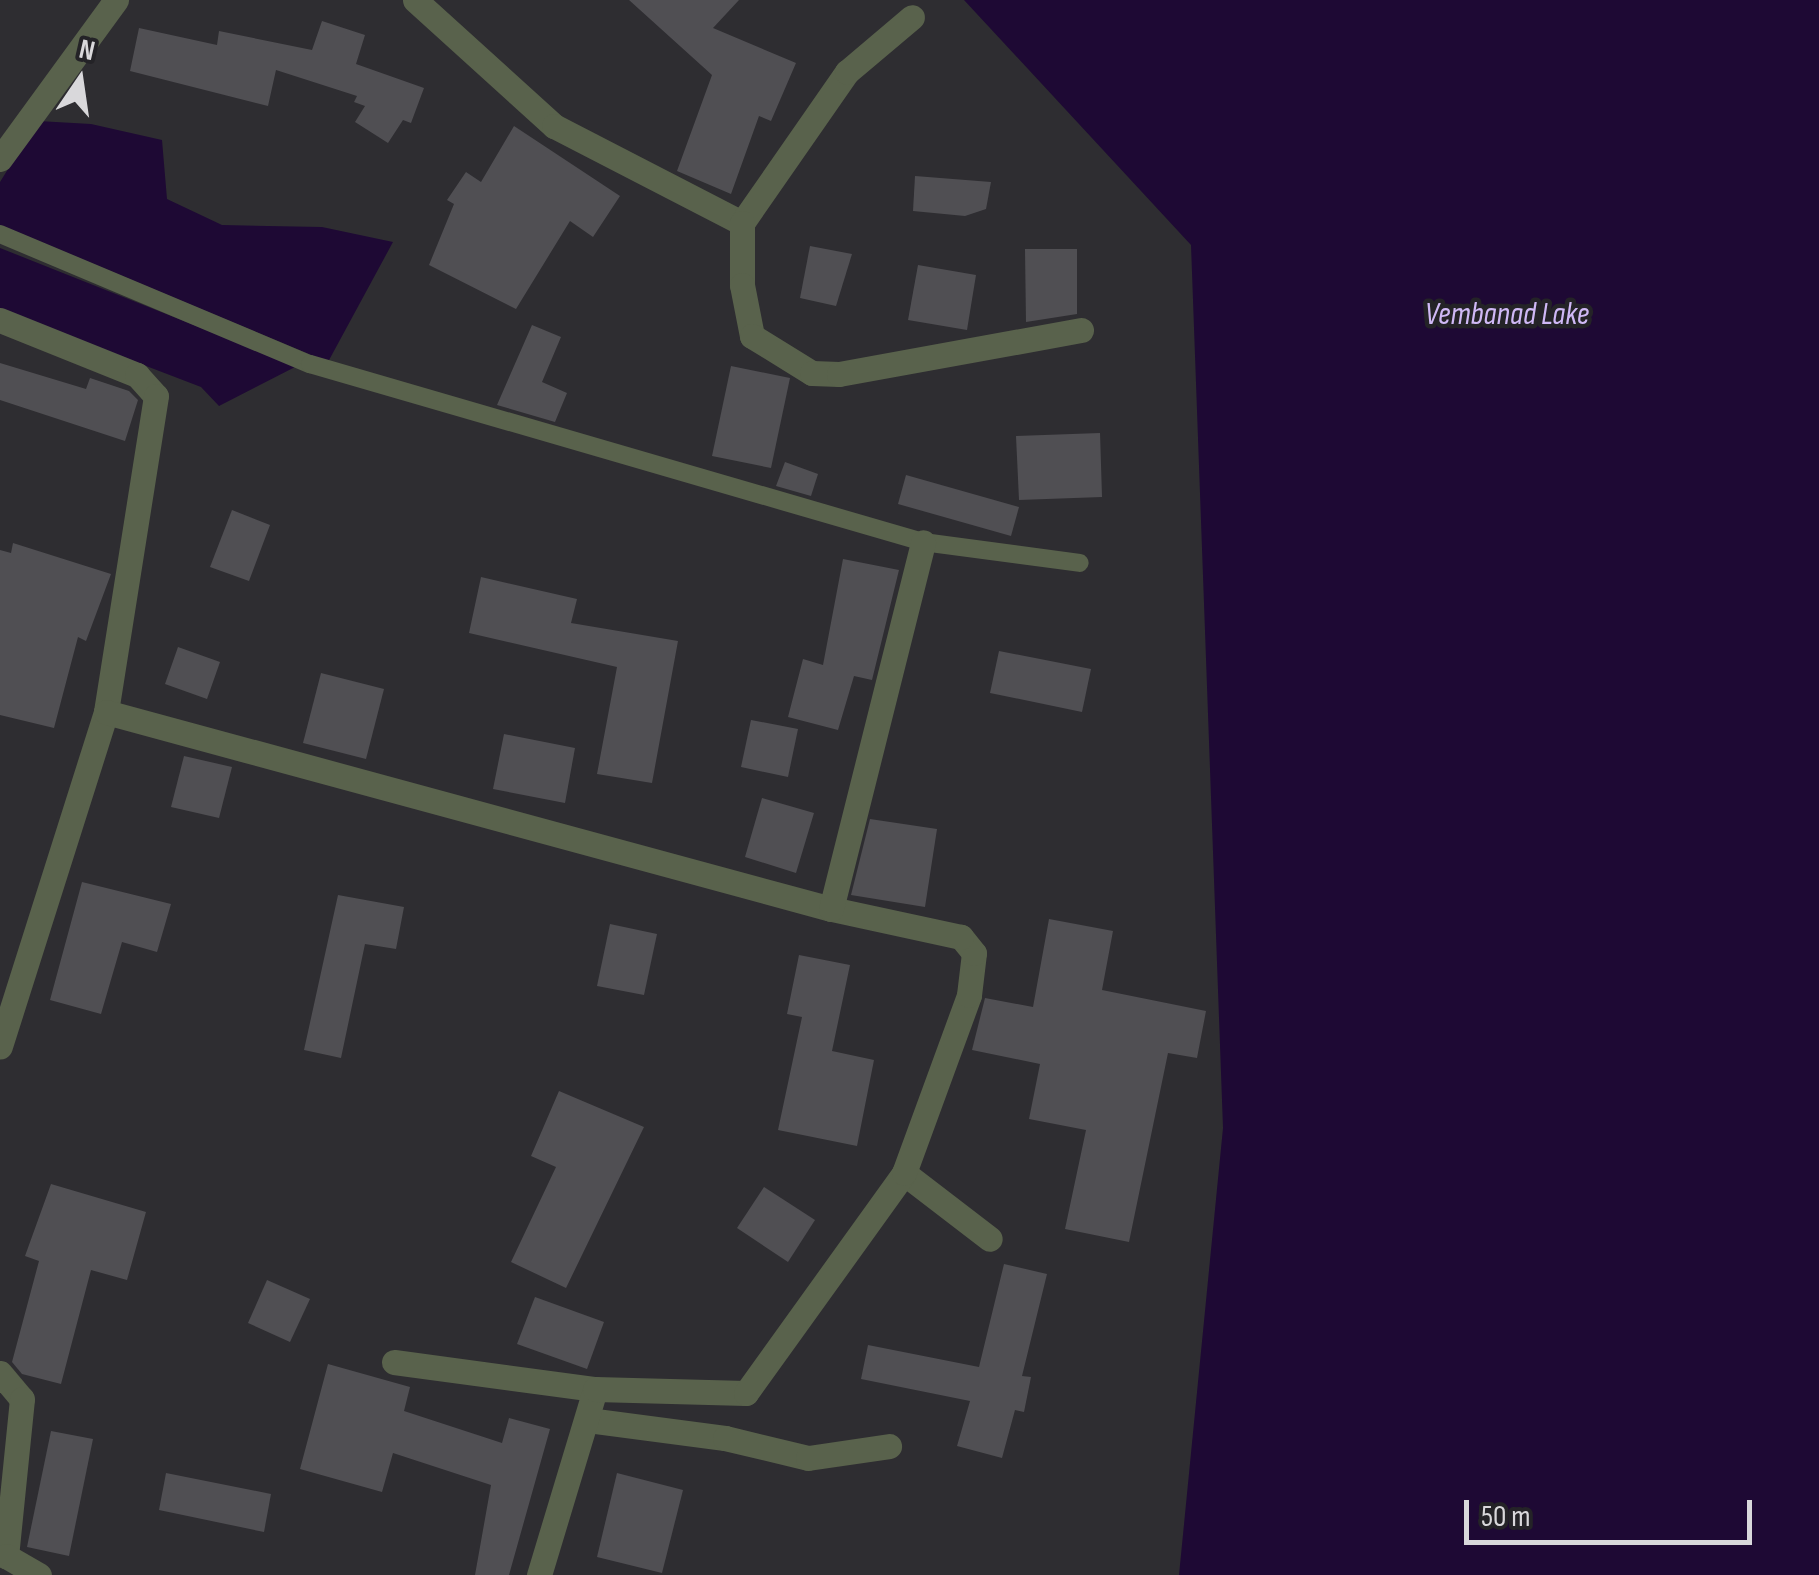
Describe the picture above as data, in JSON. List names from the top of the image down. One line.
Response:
{"water":["Vembanad Lake"],"scale_bar":"50 m","north":"top"}
